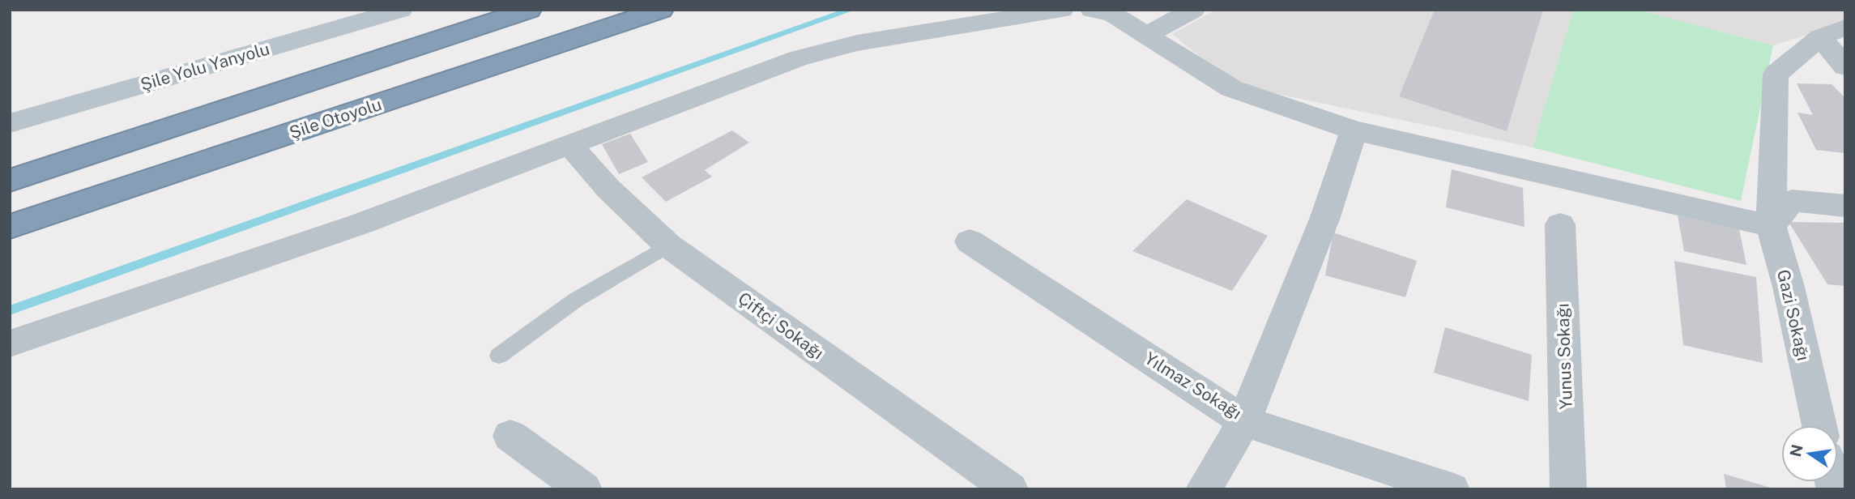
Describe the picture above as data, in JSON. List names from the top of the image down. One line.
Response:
{"streets":{"highway":["Şile Otoyolu"],"main road":["Şile Yolu Yanyolu"],"street":["Gazi Sokağı","Çiftçi Sokağı","Yunus Sokağı","Yılmaz Sokağı"]},"north":"left"}
